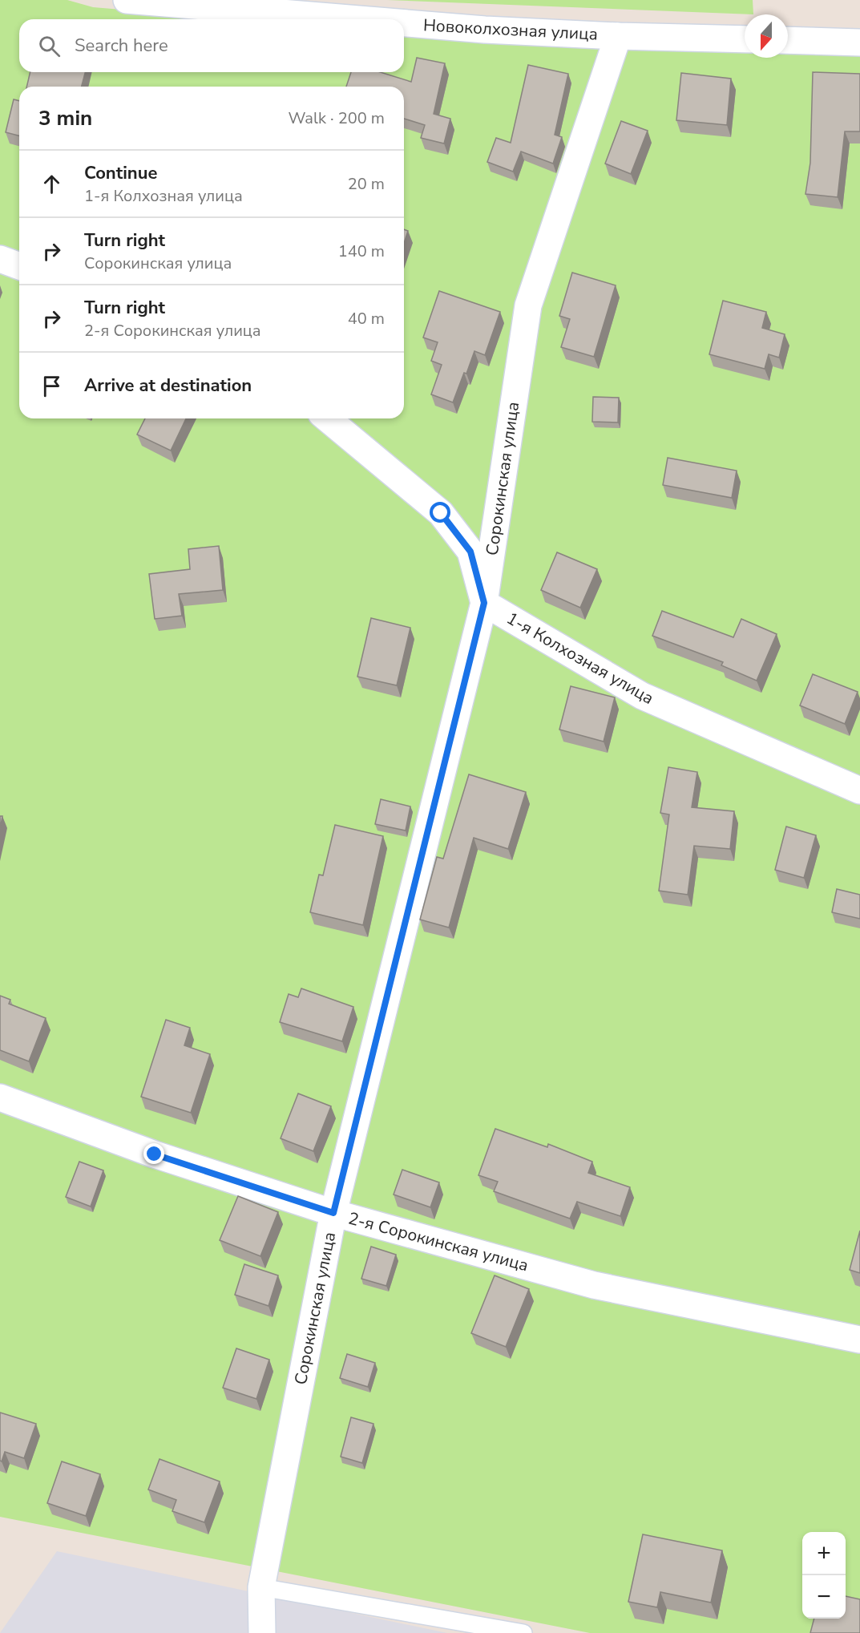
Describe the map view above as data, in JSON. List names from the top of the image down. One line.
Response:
{"streets":{"street":["Новоколхозная улица","Сорокинская улица","1-я Колхозная улица","2-я Сорокинская улица"]},"crossings":[["Новоколхозная улица","Сорокинская улица"],["Сорокинская улица","1-я Колхозная улица"],["Сорокинская улица","2-я Сорокинская улица"]],"north":"bottom","page":{"search":"Search here","heading":["3 min","Walk · 200 m"],"list":[["Continue","1-я Колхозная улица","20 m"],["Turn right","Сорокинская улица","140 m"],["Turn right","2-я Сорокинская улица","40 m"],"Arrive at destination"],"map_buttons":["+","−"]}}
